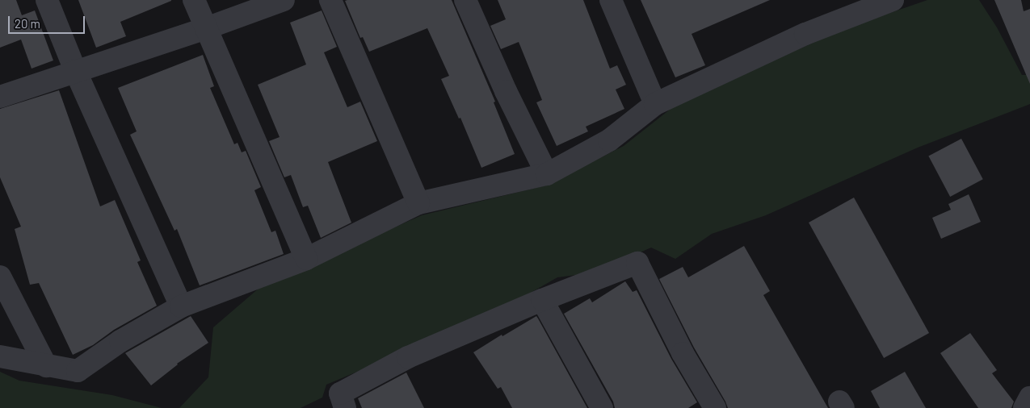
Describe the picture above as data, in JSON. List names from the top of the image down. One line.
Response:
{"scale_bar":"20 m"}
